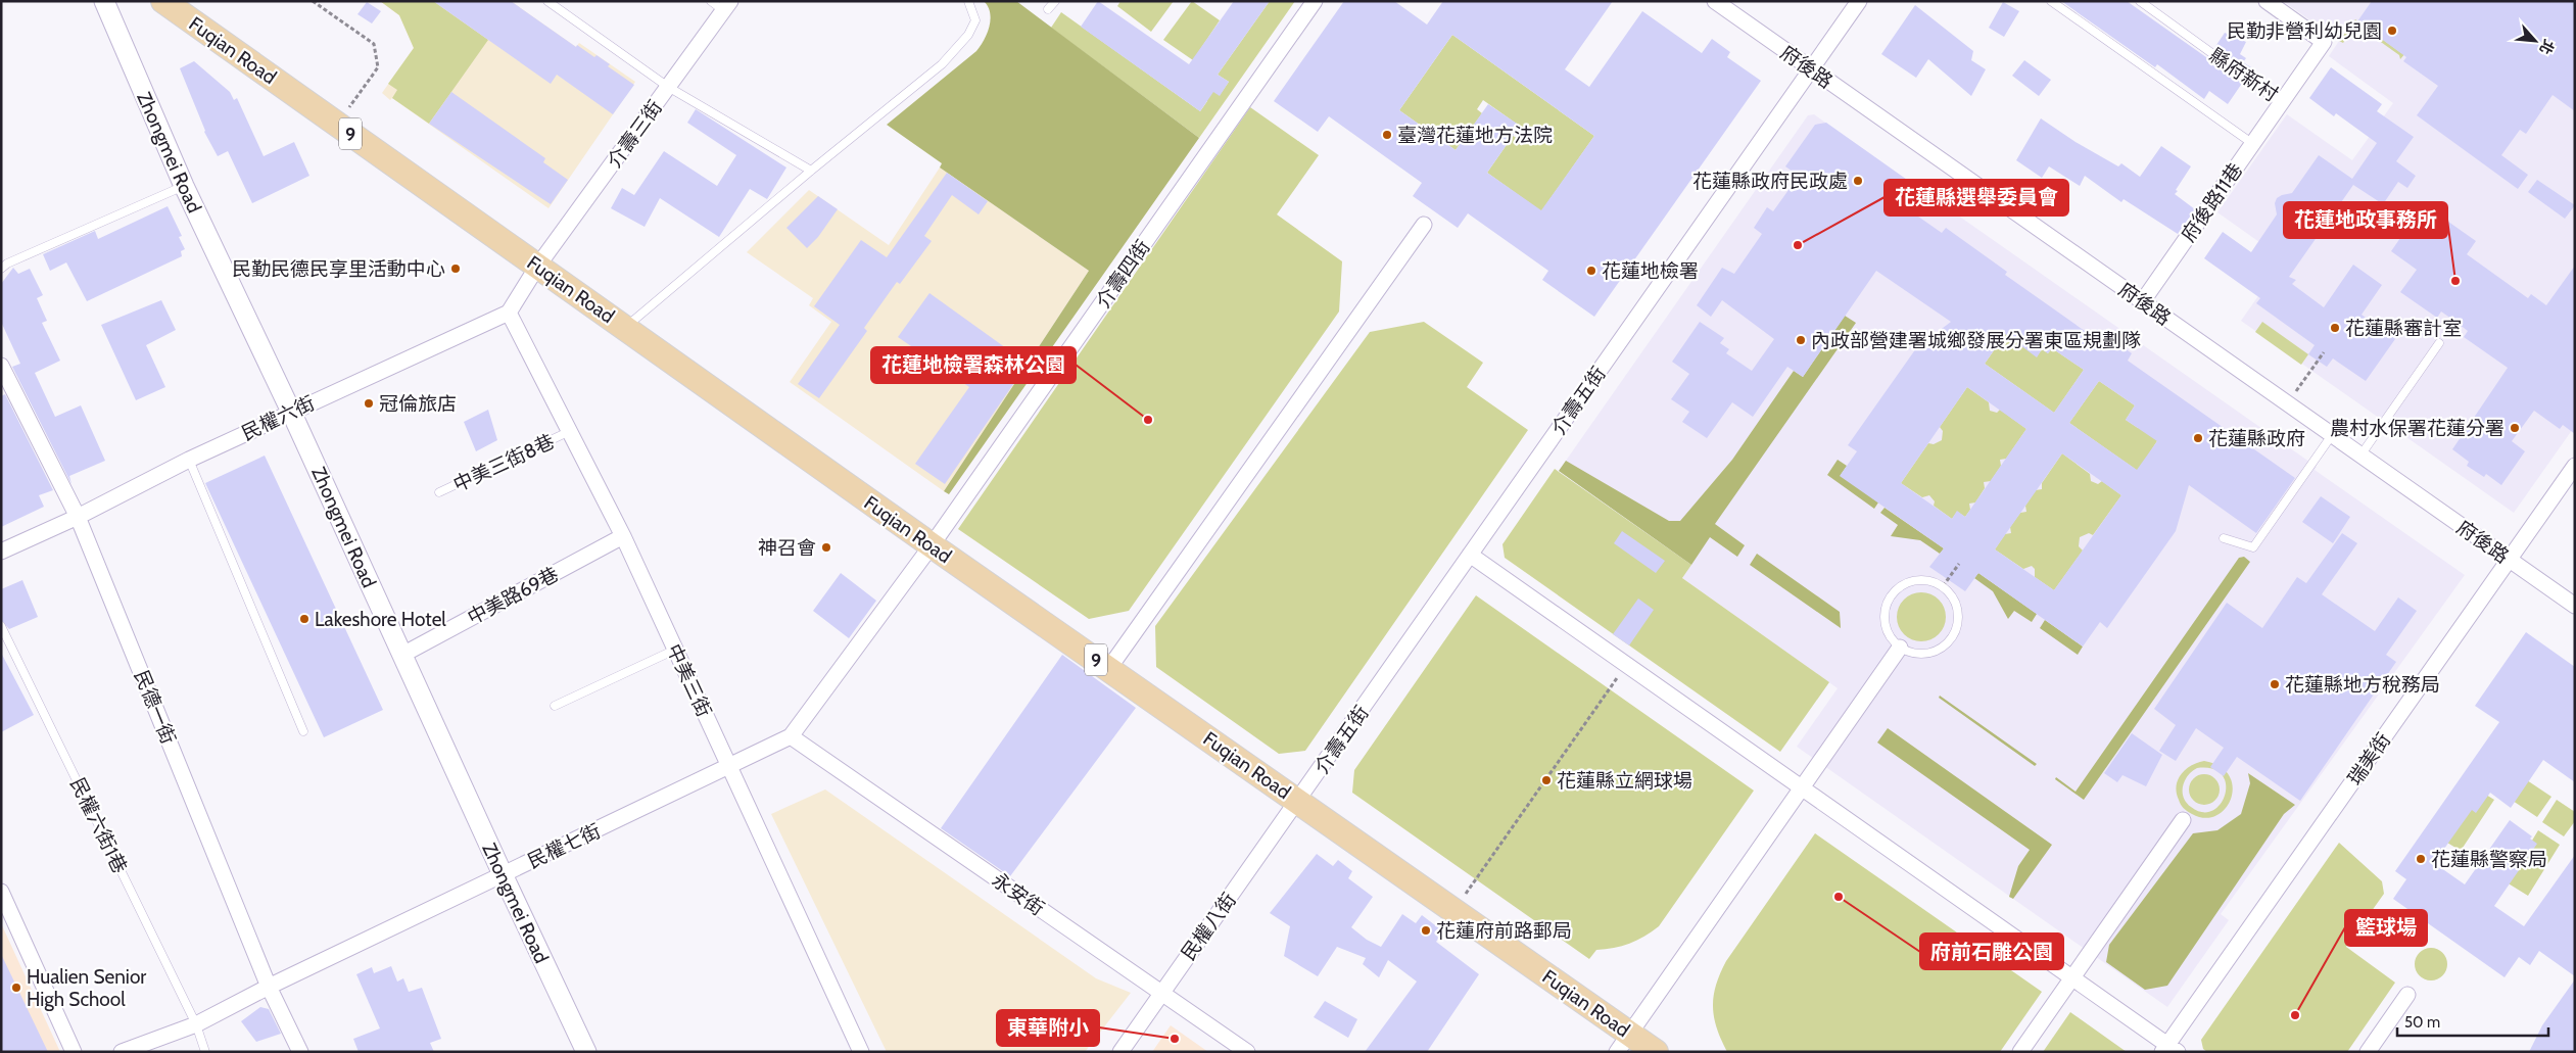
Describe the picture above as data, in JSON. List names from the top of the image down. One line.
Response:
{"streets":{"main road":["Fuqian Road","9"],"street":["府後路","縣府新村","介壽三街","Zhongmei Road","府後路11巷","介壽四街","介壽五街","民權六街","中美路69巷","中美三街","民德一街","瑞美街","民權七街","永安街","民權八街"],"lane":["中美三街8巷","民權六街1巷"]},"crossings":[["Fuqian Road","介壽三街"],["Fuqian Road","介壽四街"],["Fuqian Road","介壽五街"],["Fuqian Road","民權七街"],["Fuqian Road","民權八街"],["府後路","府後路11巷"],["府後路","介壽五街"],["府後路","瑞美街"],["縣府新村","府後路11巷"],["Zhongmei Road","民權六街"],["Zhongmei Road","中美路69巷"],["Zhongmei Road","民權七街"],["介壽四街","民權七街"],["介壽五街","民權八街"],["民權六街","中美三街"],["民權六街","民德一街"],["中美三街8巷","中美三街"],["中美路69巷","中美三街"],["中美三街","民權七街"],["民德一街","民權七街"],["民權六街1巷","民權七街"],["民權七街","永安街"],["永安街","民權八街"]],"places":["民勤非營利幼兒園","臺灣花蓮地方法院","花蓮縣政府民政處","花蓮縣選舉委員會","民勤民德民享里活動中心","花蓮地檢署","花蓮地政事務所","花蓮縣審計室","內政部營建署城鄉發展分署東區規劃隊","冠倫旅店","花蓮地檢署森林公園","農村水保署花蓮分署","花蓮縣政府","神召會","Lakeshore Hotel","花蓮縣地方稅務局","花蓮縣立網球場","花蓮縣警察局","府前石雕公園","花蓮府前路郵局","Hualien Senior High School","籃球場","東華附小"],"scale_bar":"50 m","north":"bottom right"}
